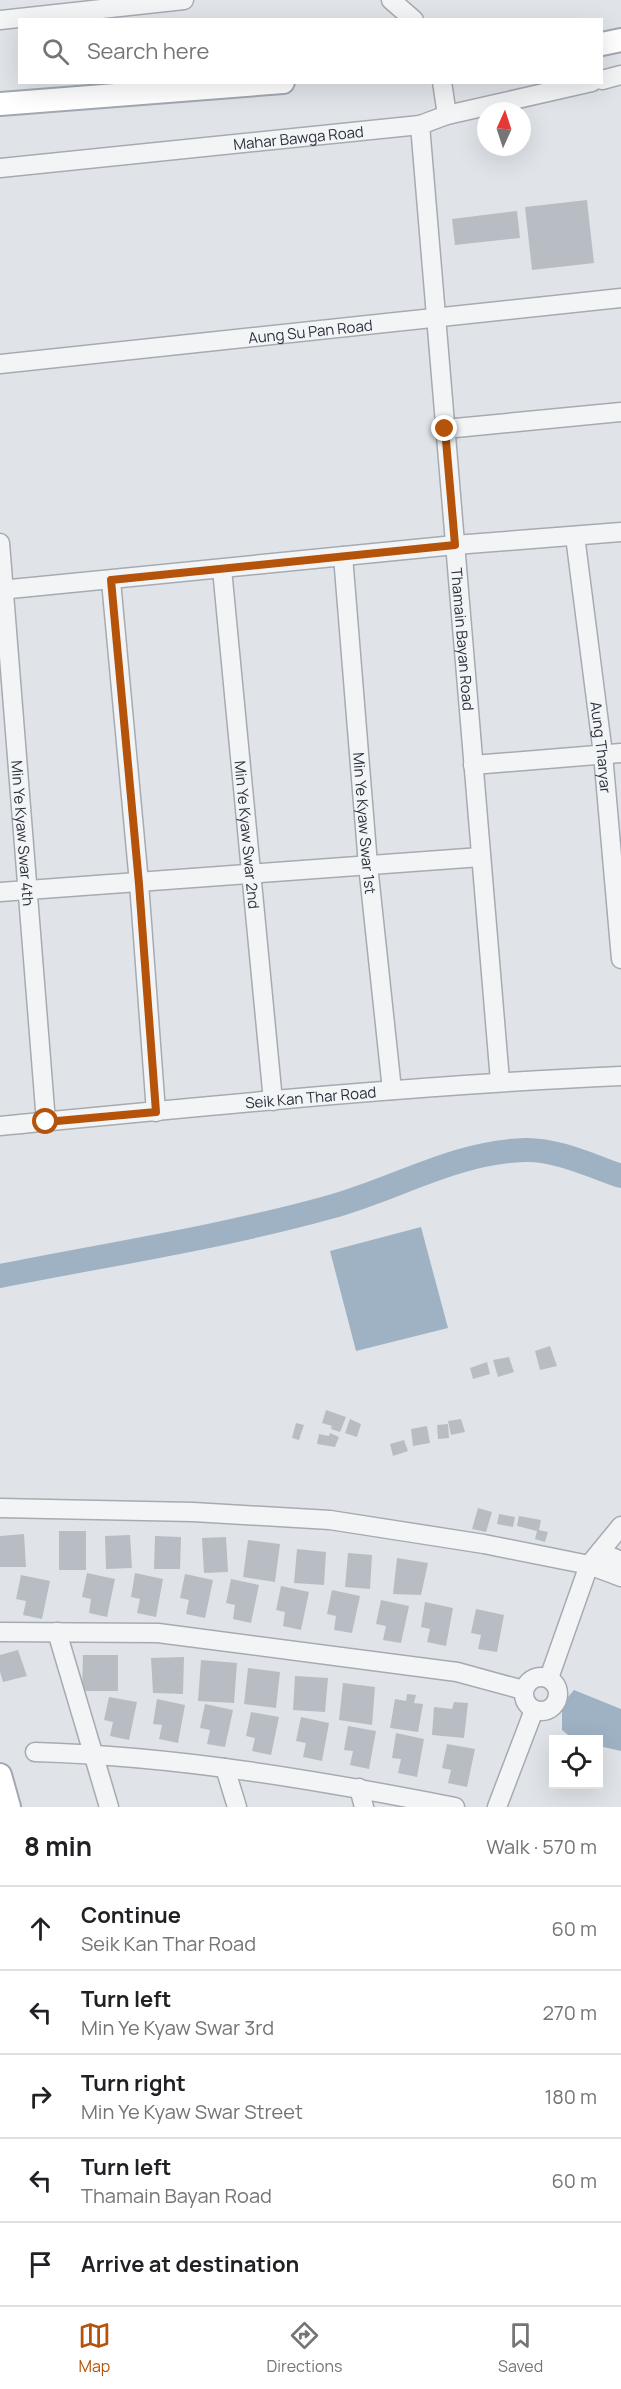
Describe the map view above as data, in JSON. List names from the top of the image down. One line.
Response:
{"streets":{"street":["Mahar Bawga Road","Aung Su Pan Road","Thamain Bayan Road","Aung Tharyar","Min Ye Kyaw Swar 1st","Min Ye Kyaw Swar 4th","Min Ye Kyaw Swar 2nd","Seik Kan Thar Road"]},"crossings":[["Mahar Bawga Road","Thamain Bayan Road"],["Aung Su Pan Road","Thamain Bayan Road"],["Thamain Bayan Road","Seik Kan Thar Road"],["Min Ye Kyaw Swar 1st","Seik Kan Thar Road"],["Min Ye Kyaw Swar 4th","Seik Kan Thar Road"],["Min Ye Kyaw Swar 2nd","Seik Kan Thar Road"]],"north":"top","page":{"search":"Search here","heading":["8 min","Walk · 570 m"],"list":[["Continue","Seik Kan Thar Road","60 m"],["Turn left","Min Ye Kyaw Swar 3rd","270 m"],["Turn right","Min Ye Kyaw Swar Street","180 m"],["Turn left","Thamain Bayan Road","60 m"],"Arrive at destination"],"nav":["Map","Directions","Saved"]}}
